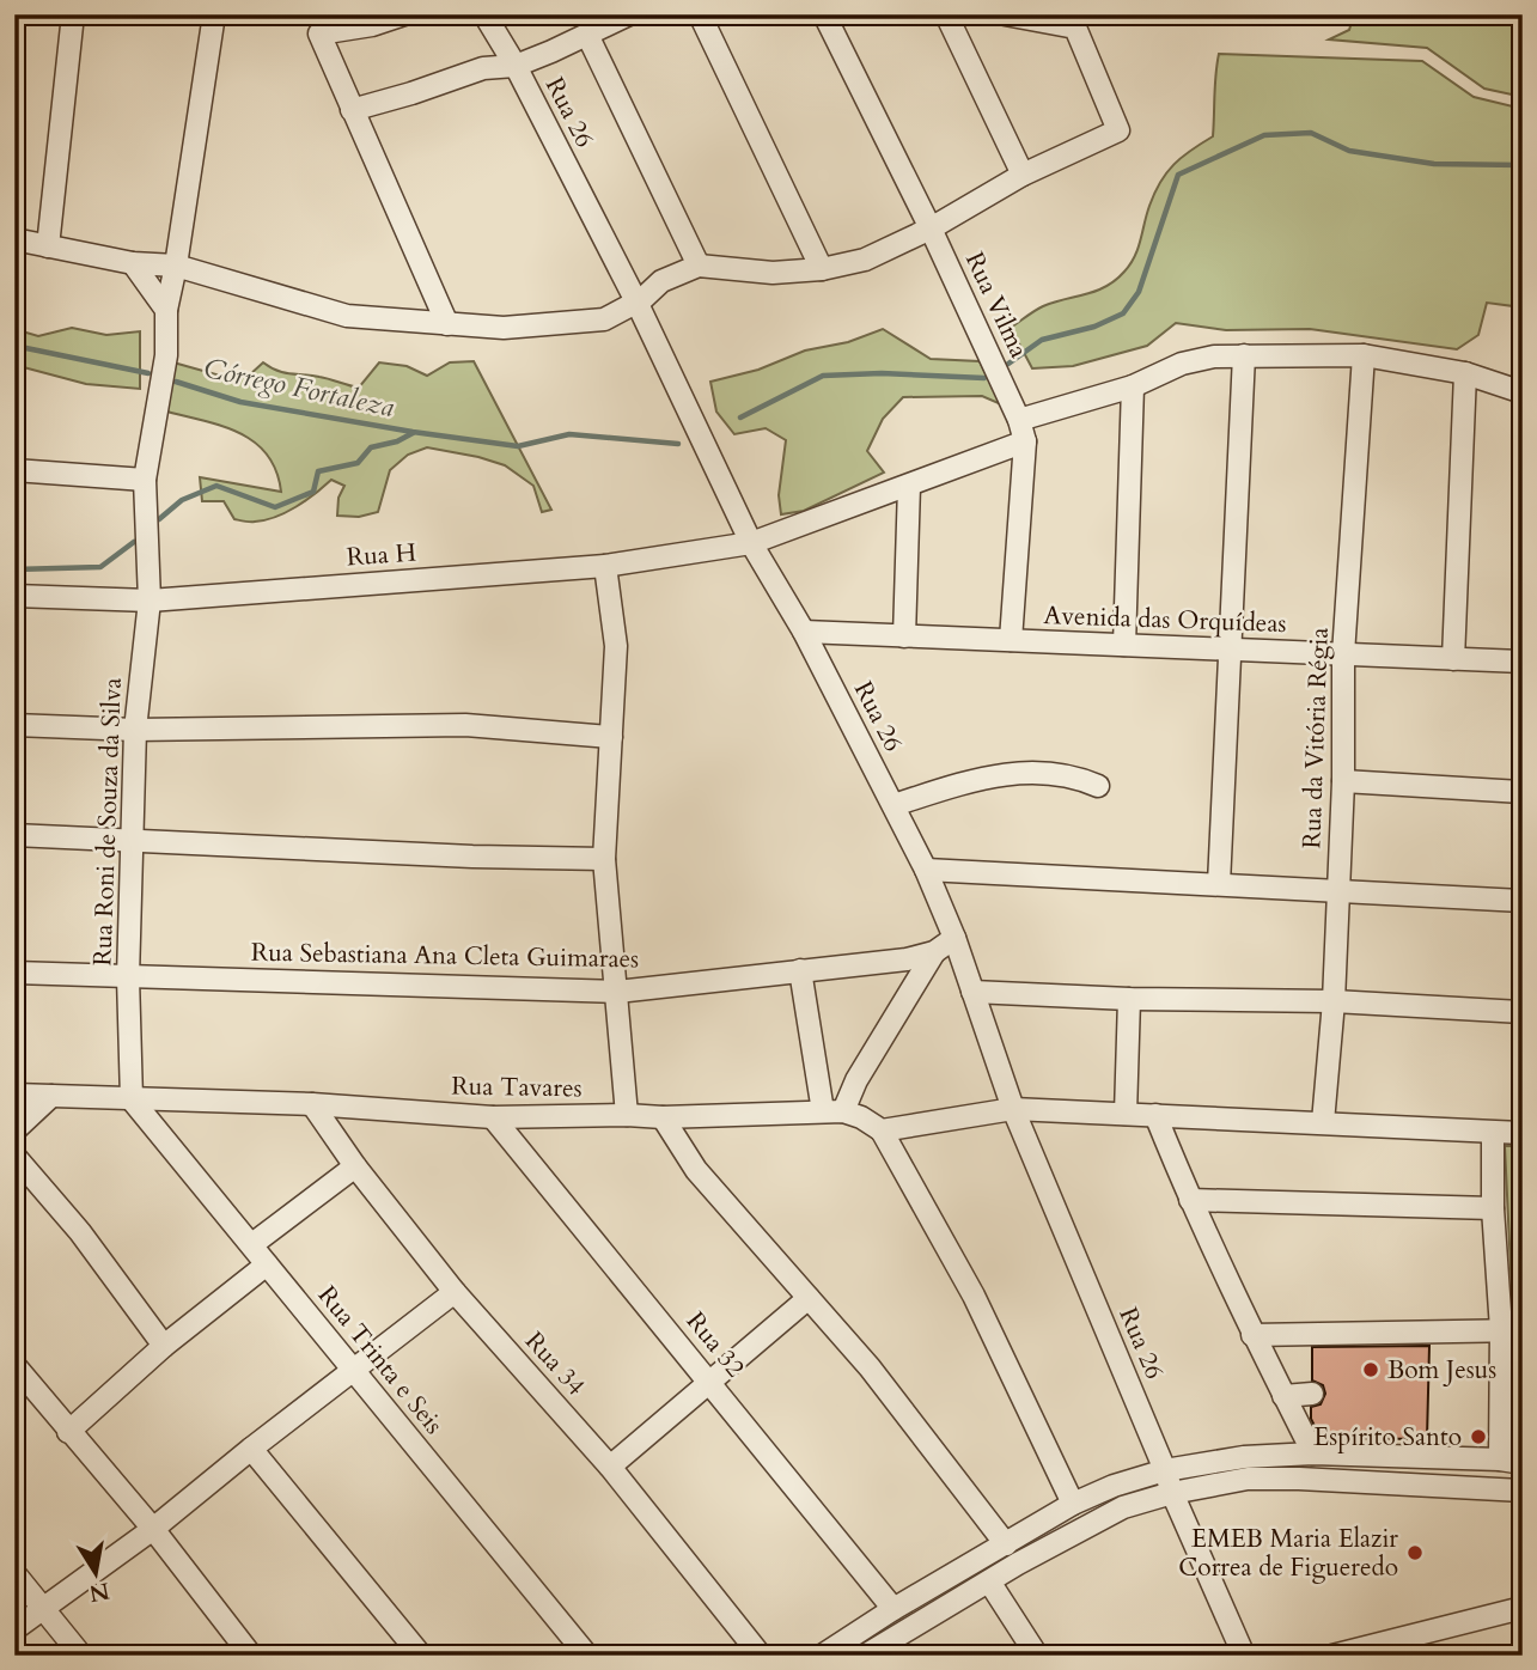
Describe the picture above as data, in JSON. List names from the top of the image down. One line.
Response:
{"streets":{"street":["Rua 26","Rua Vilma","Rua H","Avenida das Orquídeas","Rua da Vitória Régia","Rua Roni de Souza da Silva","Rua Sebastiana Ana Cleta Guimaraes","Rua Tavares","Rua 32","Rua Trinta e Seis","Rua 34"]},"crossings":[["Rua 26","Rua H"],["Rua 26","Avenida das Orquídeas"],["Rua 26","Rua Sebastiana Ana Cleta Guimaraes"],["Rua Vilma","Rua H"],["Rua Vilma","Avenida das Orquídeas"],["Rua H","Rua Roni de Souza da Silva"],["Avenida das Orquídeas","Rua da Vitória Régia"],["Rua Roni de Souza da Silva","Rua Sebastiana Ana Cleta Guimaraes"],["Rua Roni de Souza da Silva","Rua Tavares"],["Rua Roni de Souza da Silva","Rua Trinta e Seis"],["Rua Tavares","Rua 32"],["Rua Tavares","Rua Trinta e Seis"],["Rua Tavares","Rua 34"]],"water":["Córrego Fortaleza"],"places":["Bom Jesus","Espírito Santo","EMEB Maria Elazir Correa de Figueredo"],"north":"bottom"}
